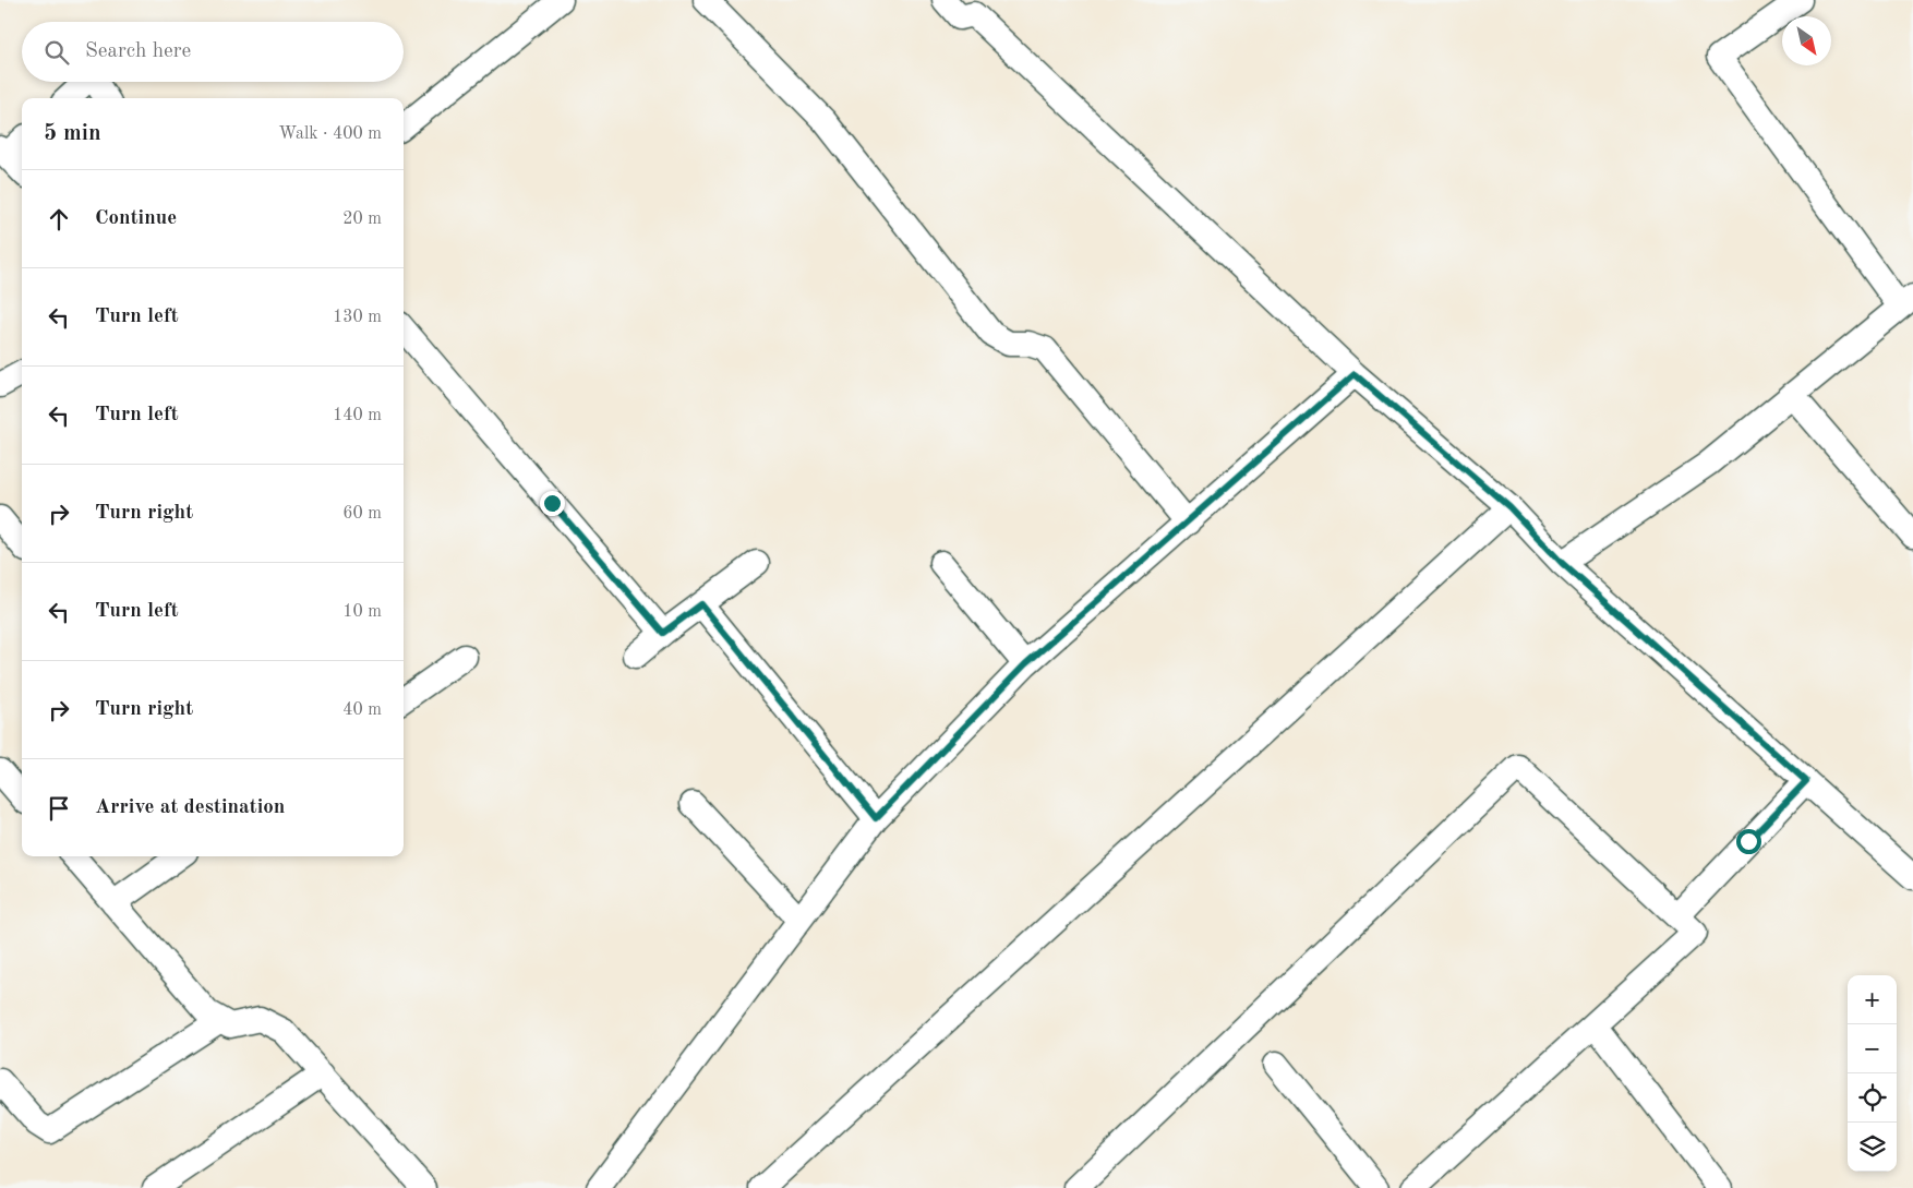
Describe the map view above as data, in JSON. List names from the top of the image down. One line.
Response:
{"north":"bottom right","page":{"search":"Search here","heading":["5 min","Walk · 400 m"],"list":[["Continue","20 m"],["Turn left","130 m"],["Turn left","140 m"],["Turn right","60 m"],["Turn left","10 m"],["Turn right","40 m"],"Arrive at destination"],"map_buttons":["+","−"]}}
